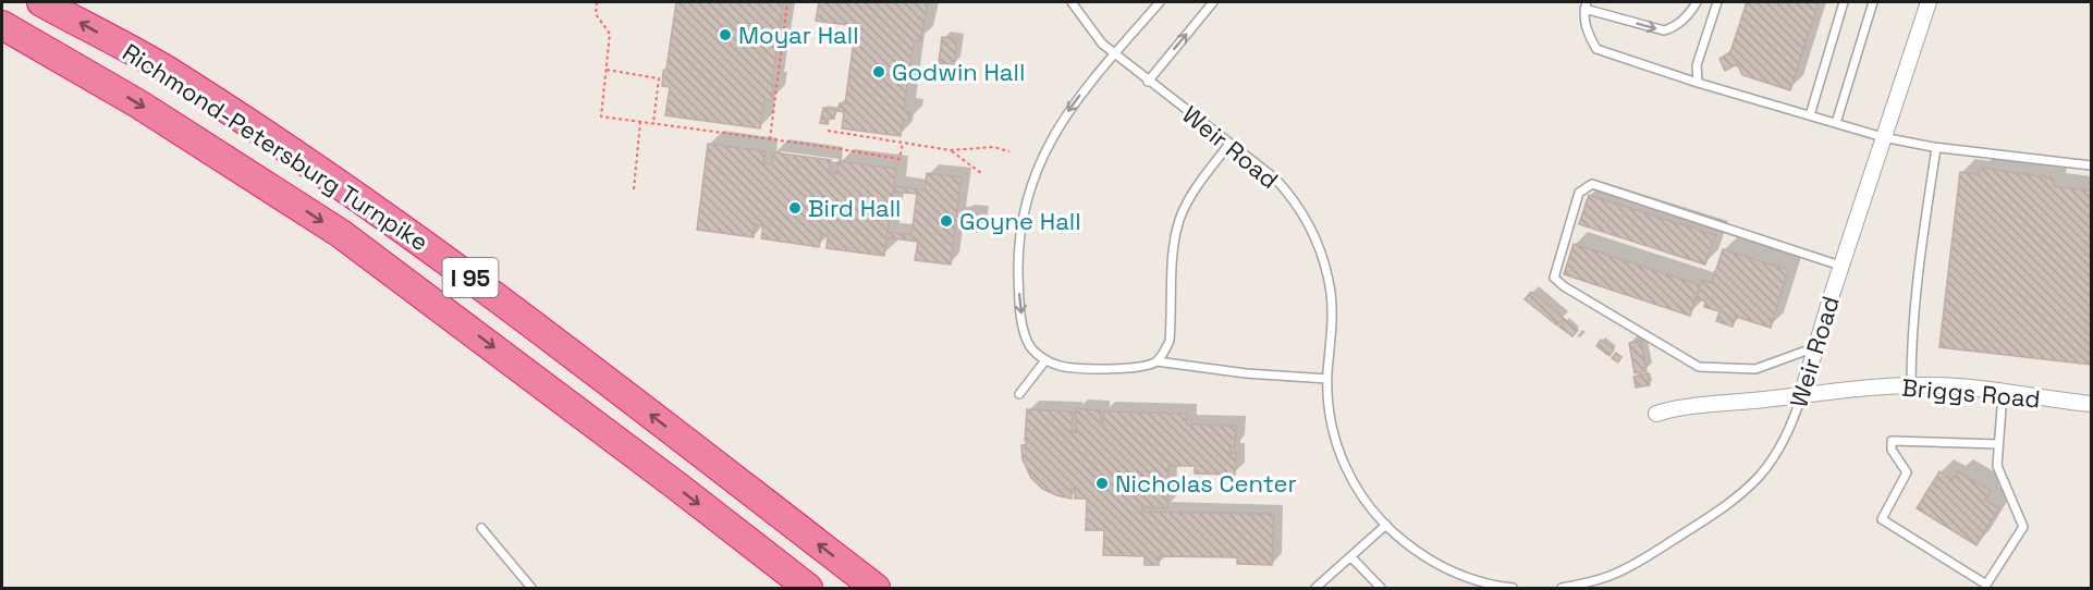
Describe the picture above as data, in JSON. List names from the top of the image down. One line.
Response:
{"streets":{"highway":["Richmond-Petersburg Turnpike","I 95"],"street":["Weir Road","Briggs Road"]},"crossings":[["Weir Road","Briggs Road"]],"places":["Moyar Hall","Godwin Hall","Bird Hall","Goyne Hall","Nicholas Center"]}
